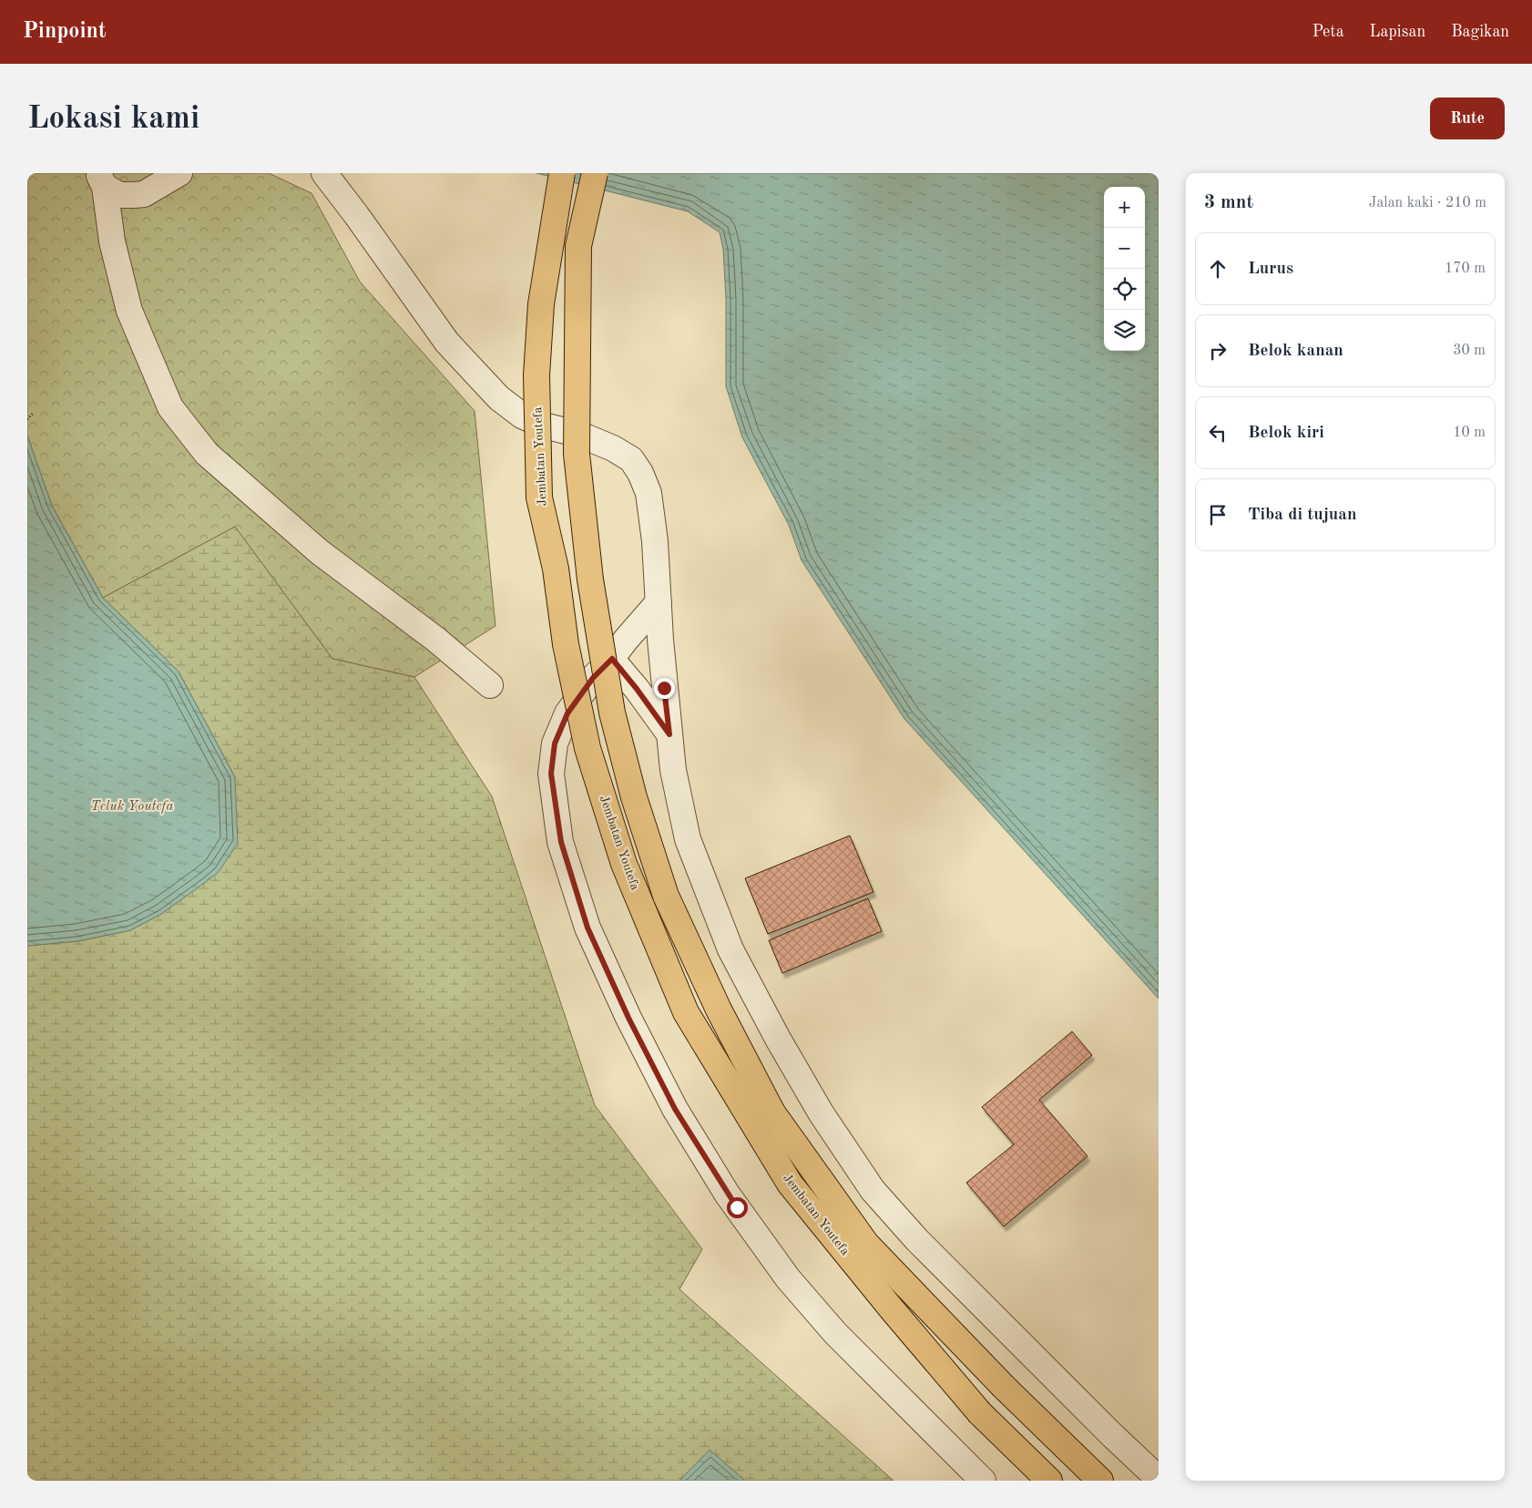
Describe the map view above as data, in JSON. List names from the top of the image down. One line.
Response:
{"streets":{"highway":["Jembatan Youtefa"]},"water":["Teluk Youtefa"],"page":{"header":"Pinpoint","nav":["Peta","Lapisan","Bagikan"],"buttons":"Rute","title":"Lokasi kami","heading":["3 mnt","Jalan kaki · 210 m"],"map_buttons":["+","−"],"list":[["Lurus","170 m"],["Belok kanan","30 m"],["Belok kiri","10 m"],"Tiba di tujuan"]}}
